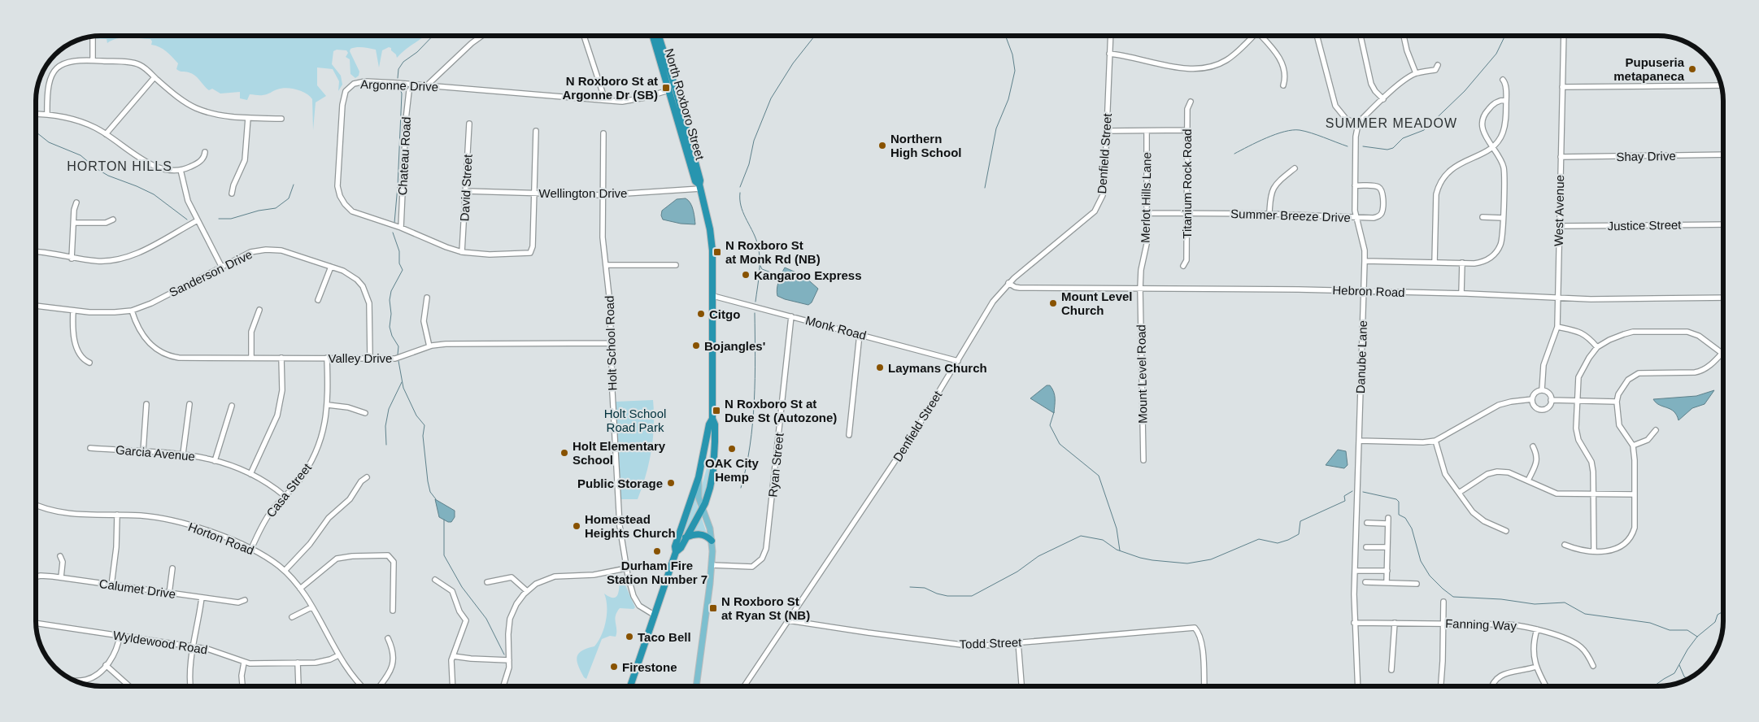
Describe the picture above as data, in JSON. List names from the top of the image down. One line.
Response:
{"streets":{"highway":["North Roxboro Street"],"street":["Argonne Drive","Denfield Street","Chateau Road","Shay Drive","Titanium Rock Road","David Street","Wellington Drive","Merlot Hills Lane","West Avenue","Summer Breeze Drive","Justice Street","Sanderson Drive","Hebron Road","Monk Road","Holt School Road","Danube Lane","Valley Drive","Mount Level Road","Garcia Avenue","Ryan Street","Casa Street","Horton Road","Calumet Drive","Fanning Way","Wyldewood Road","Todd Street"]},"crossings":[["Argonne Drive","North Roxboro Street"],["Argonne Drive","Chateau Road"],["Argonne Drive","David Street"],["Argonne Drive","Wellington Drive"],["North Roxboro Street","Wellington Drive"],["North Roxboro Street","Monk Road"],["North Roxboro Street","Ryan Street"],["Denfield Street","Hebron Road"],["Denfield Street","Monk Road"],["Denfield Street","Todd Street"],["Shay Drive","West Avenue"],["Titanium Rock Road","Summer Breeze Drive"],["David Street","Wellington Drive"],["Wellington Drive","Holt School Road"],["Merlot Hills Lane","Summer Breeze Drive"],["Merlot Hills Lane","Hebron Road"],["Merlot Hills Lane","Mount Level Road"],["West Avenue","Justice Street"],["West Avenue","Hebron Road"],["Summer Breeze Drive","Danube Lane"],["Sanderson Drive","Valley Drive"],["Hebron Road","Danube Lane"],["Hebron Road","Mount Level Road"],["Monk Road","Ryan Street"],["Holt School Road","Valley Drive"],["Danube Lane","Fanning Way"],["Valley Drive","Casa Street"],["Garcia Avenue","Casa Street"],["Casa Street","Horton Road"],["Horton Road","Wyldewood Road"]],"districts":["SUMMER MEADOW","HORTON HILLS"],"parks":["Holt School Road Park"],"places":{"other":["Pupuseria metapaneca","Northern High School","Kangaroo Express","Mount Level Church","Citgo","Bojangles'","Laymans Church","OAK City Hemp","Holt Elementary School","Public Storage","Homestead Heights Church","Durham Fire Station Number 7","Taco Bell","Firestone"],"transit":["N Roxboro St at Argonne Dr (SB)","N Roxboro St at Monk Rd (NB)","N Roxboro St at Duke St (Autozone)","N Roxboro St at Ryan St (NB)"]}}
